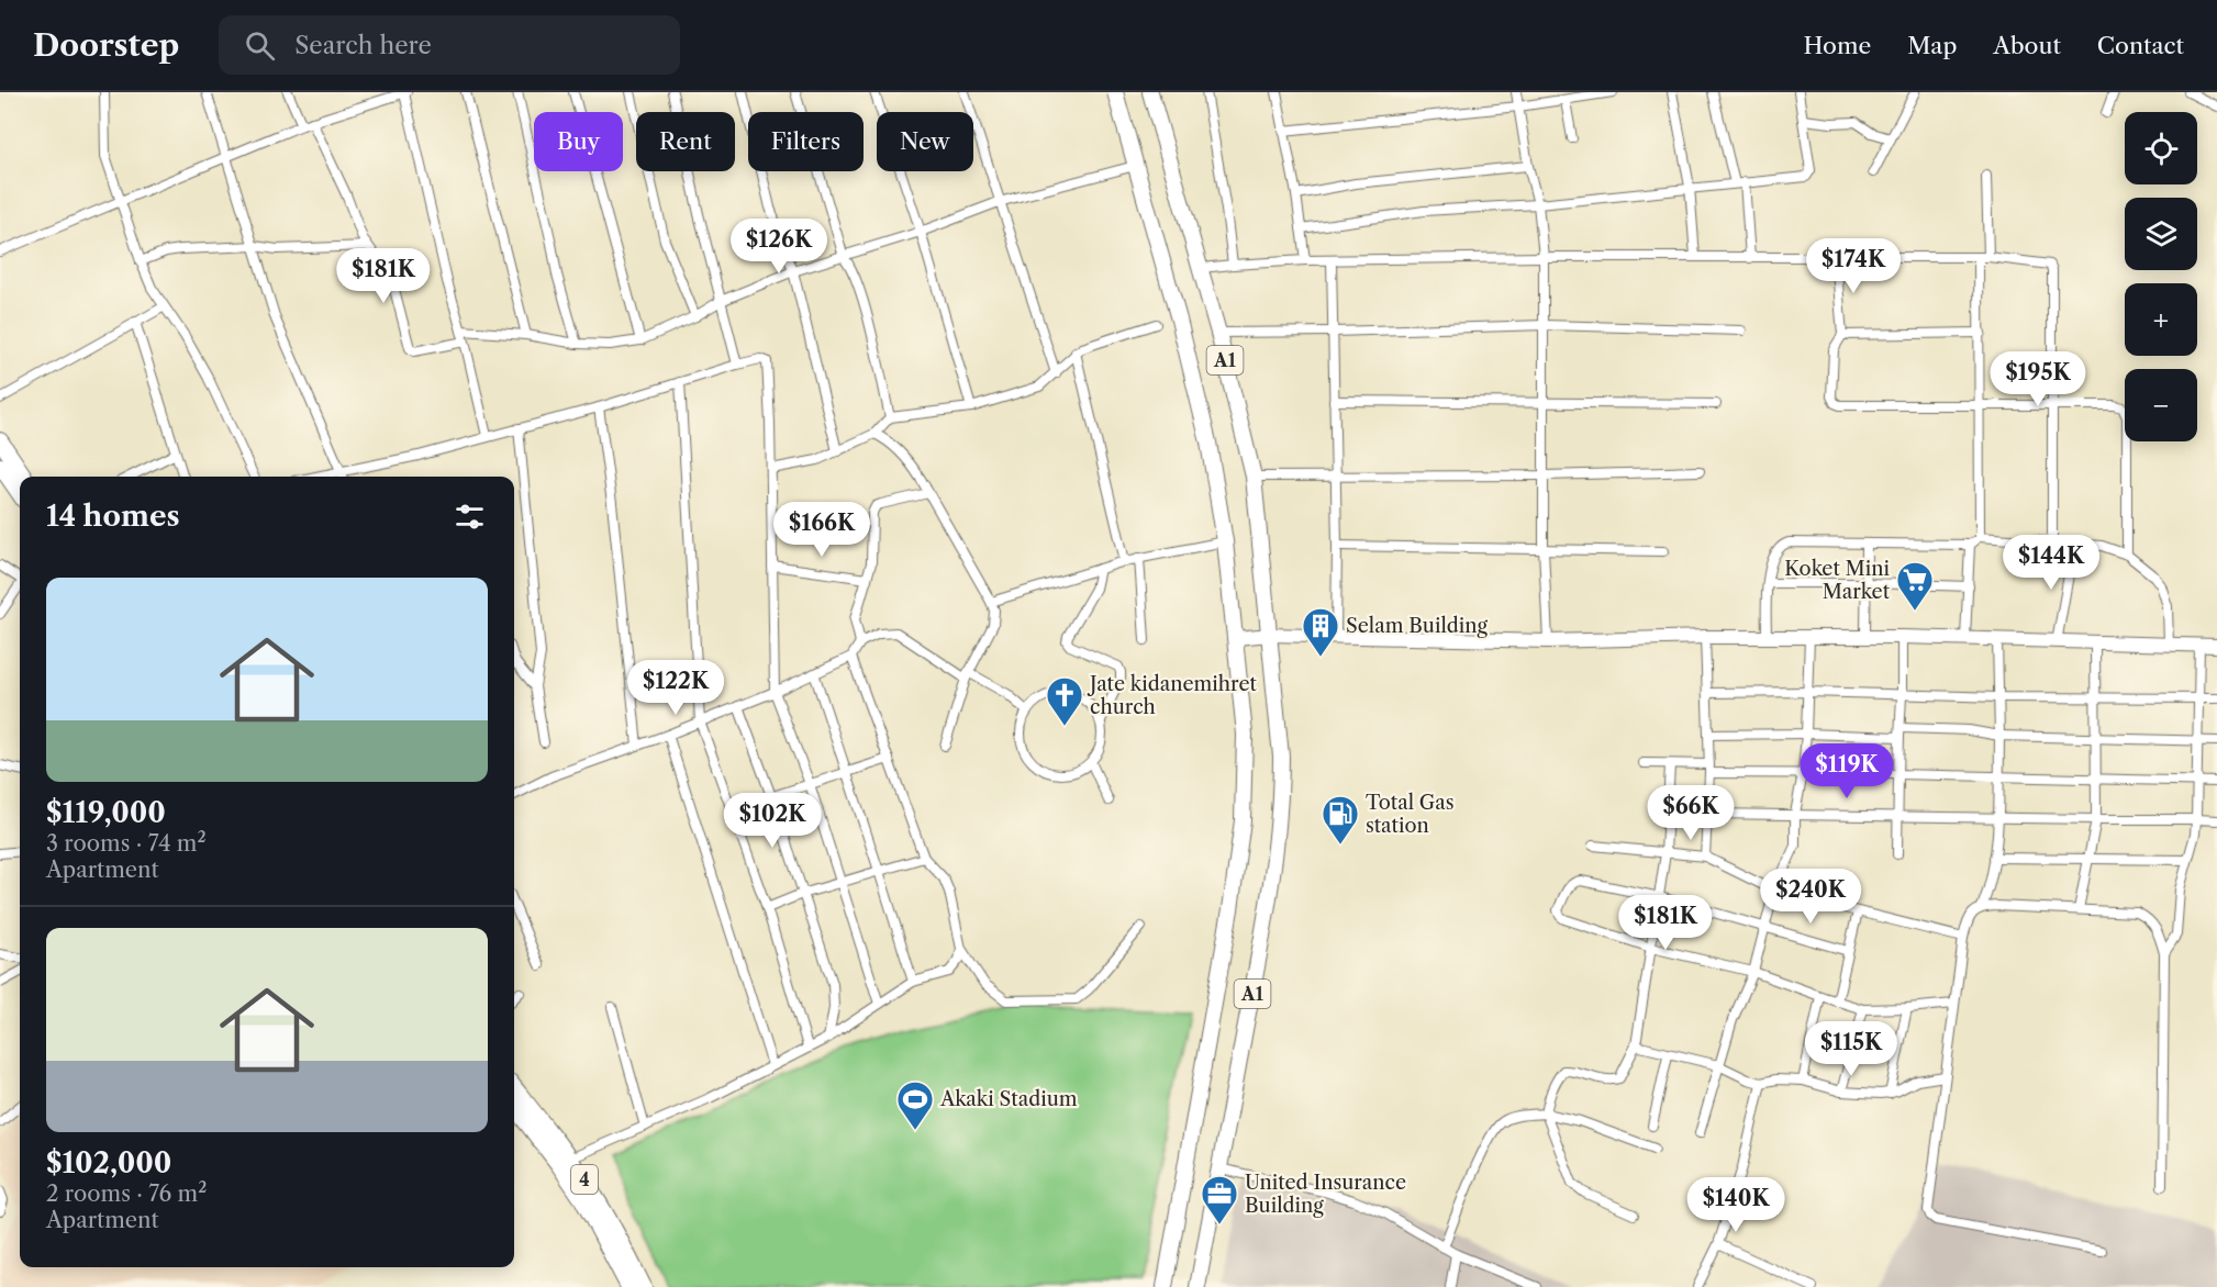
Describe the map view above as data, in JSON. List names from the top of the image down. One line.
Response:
{"streets":{"main road":["A1","4"]},"places":{"supermarket":["Koket Mini Market"],"building":["Selam Building"],"church":["Jate kidanemihret church"],"fuel station":["Total Gas station"],"sports":["Akaki Stadium"],"office":["United Insurance Building"]},"page":{"header":"Doorstep","search":"Search here","nav":["Home","Map","About","Contact"],"map_buttons":["+","−"],"chip":["Buy","Rent","Filters","New"],"price":["$126K","$174K","$181K","$195K","$166K","$144K","$122K","$119K","$66K","$102K","$240K","$181K","$115K","$140K"],"heading":"14 homes","list":[{"name":"$119,000","note":"3 rooms · 74 m² · Apartment"},{"name":"$102,000","note":"2 rooms · 76 m² · Apartment"}]}}
